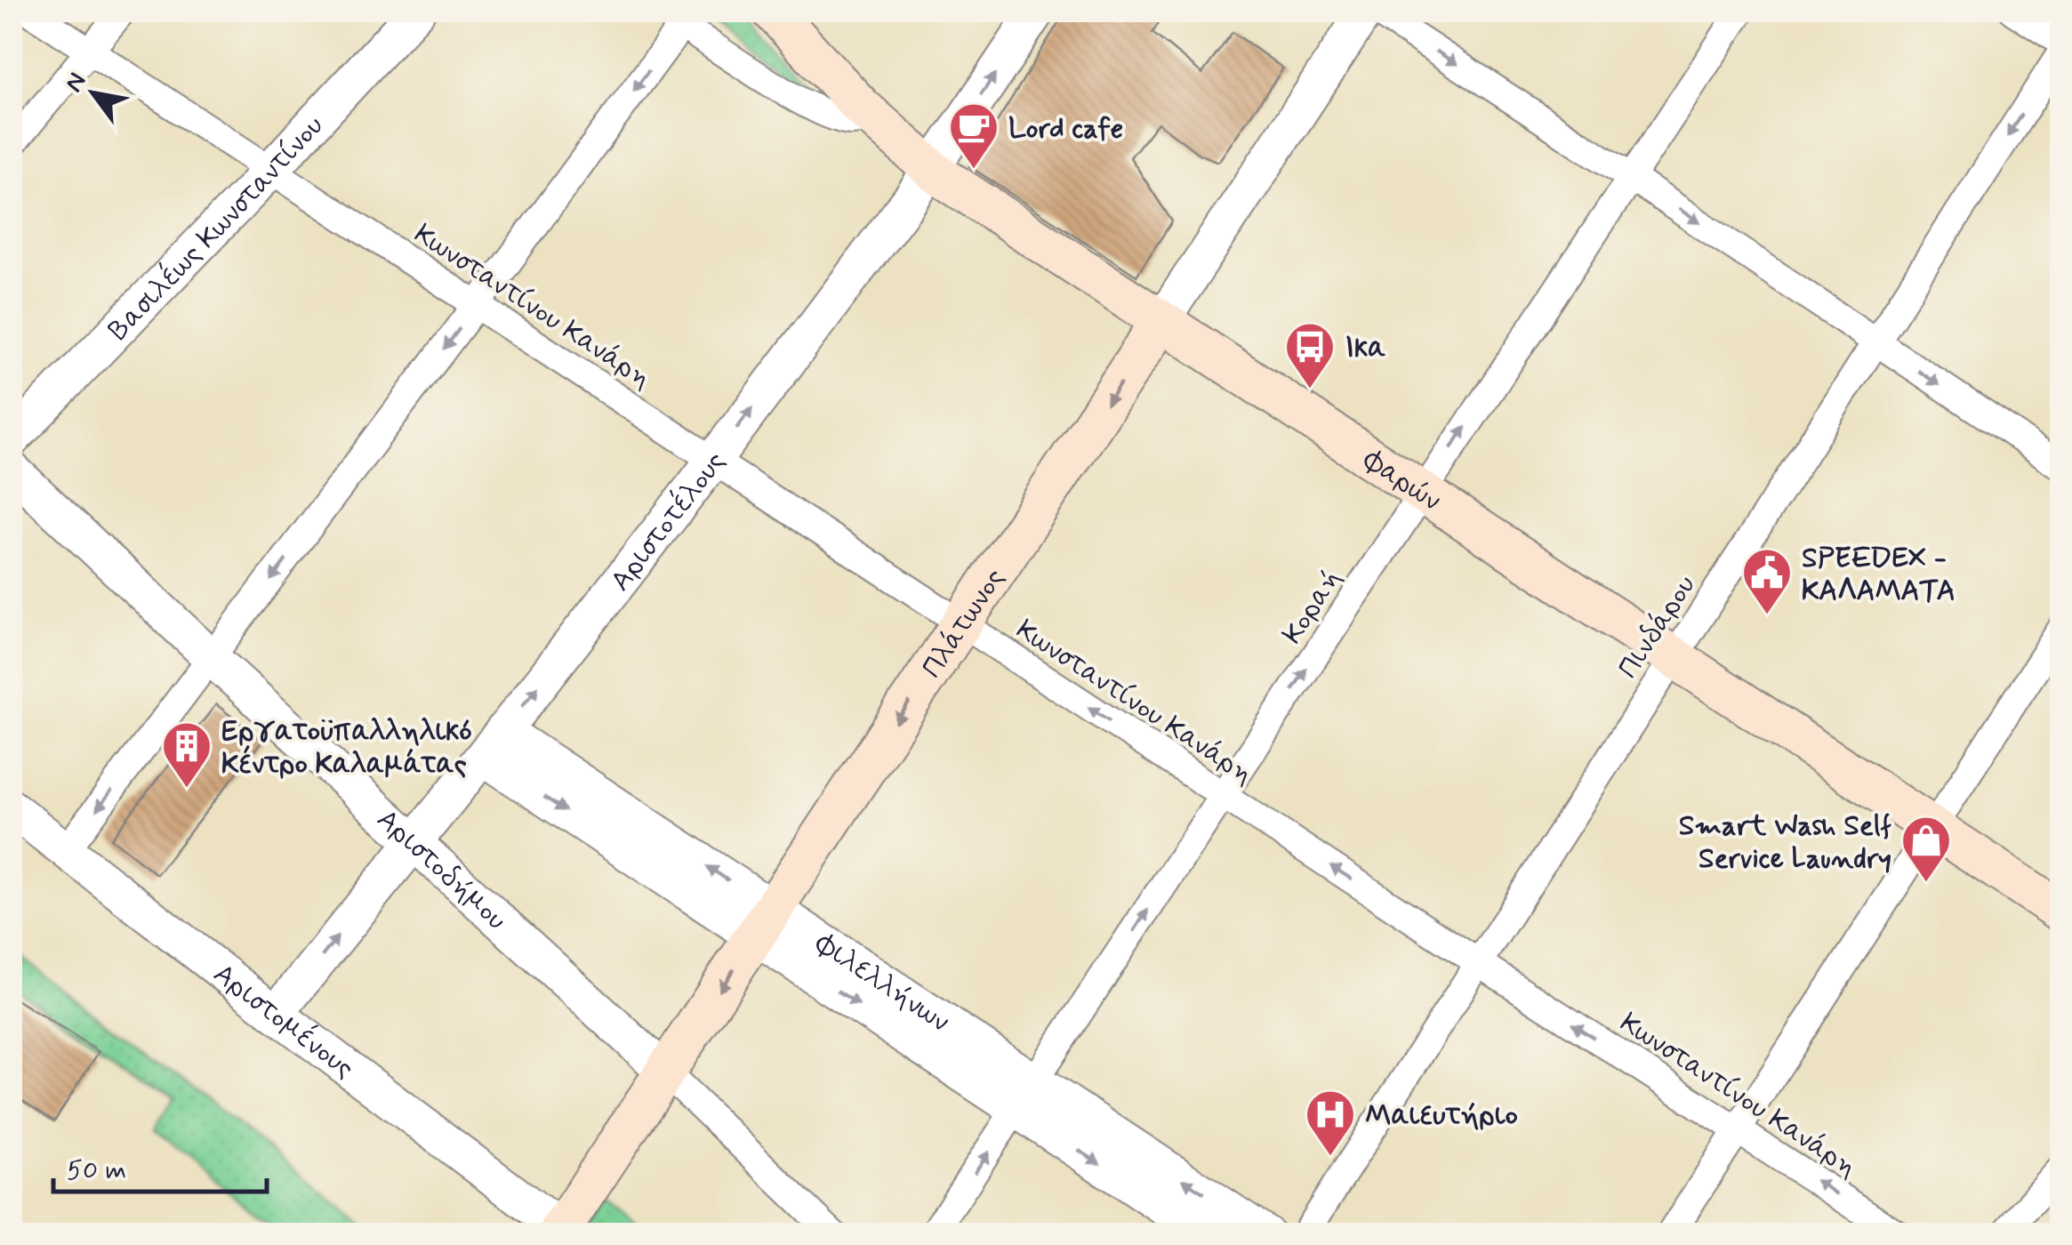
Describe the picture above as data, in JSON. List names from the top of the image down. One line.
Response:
{"streets":{"main road":["Φαρών","Πλάτωνος"],"street":["Βασιλέως Κωνσταντίνου","Κωνσταντίνου Κανάρη","Αριστοτέλους","Κοραή","Πινδάρου","Αριστοδήμου","Φιλελλήνων","Αριστομένους"]},"crossings":[["Βασιλέως Κωνσταντίνου","Κωνσταντίνου Κανάρη"],["Κωνσταντίνου Κανάρη","Αριστοτέλους"],["Κωνσταντίνου Κανάρη","Κοραή"],["Κωνσταντίνου Κανάρη","Πλάτωνος"],["Κωνσταντίνου Κανάρη","Πινδάρου"],["Φαρών","Αριστοτέλους"],["Φαρών","Κοραή"],["Φαρών","Πλάτωνος"],["Φαρών","Πινδάρου"],["Αριστοτέλους","Αριστοδήμου"],["Αριστοτέλους","Φιλελλήνων"],["Αριστοτέλους","Αριστομένους"],["Κοραή","Φιλελλήνων"],["Πλάτωνος","Αριστοδήμου"],["Πλάτωνος","Φιλελλήνων"],["Πλάτωνος","Αριστομένους"]],"one_way":["Κωνσταντίνου Κανάρη","Κοραή","Πλάτωνος"],"places":{"cafe":["Lord cafe"],"bus stop":["Ικα"],"public building":["SPEEDEX - ΚΑΛΑΜΑΤΑ"],"building":["Εργατοϋπαλληλικό Κέντρο Καλαμάτας"],"shop":["Smart Wash Self Service Laundry"],"hospital":["Μαιευτήριο"]},"scale_bar":"50 m","north":"top left"}
